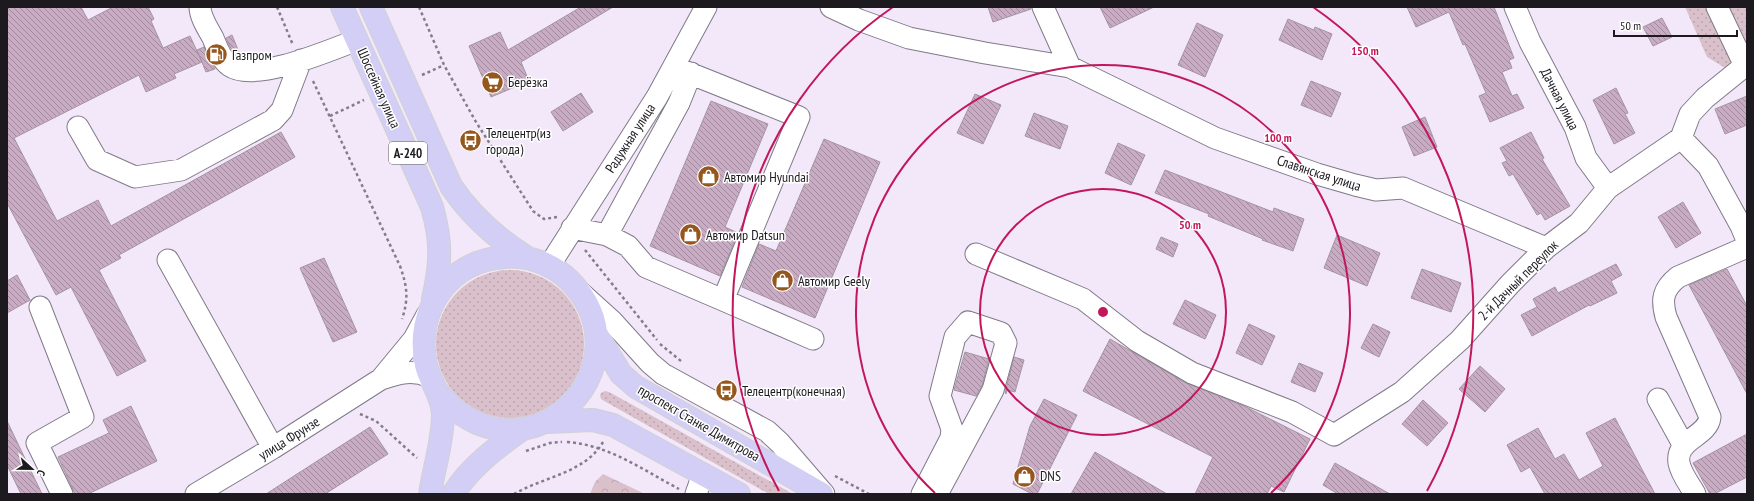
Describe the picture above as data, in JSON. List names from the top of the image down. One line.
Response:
{"streets":{"main road":["Шоссейная улица","А-240","проспект Станке Димитрова"],"street":["Дачная улица","Радужная улица","Славянская улица","2-й Дачный переулок","улица Фрунзе"]},"crossings":[["Дачная улица","2-й Дачный переулок"],["Славянская улица","2-й Дачный переулок"]],"places":{"fuel station":["Газпром"],"supermarket":["Берёзка"],"bus stop":["Телецентр(из города)","Телецентр(конечная)"],"shop":["Автомир Hyundai","Автомир Datsun","Автомир Geely","DNS"]},"scale_bar":"50 m","north":"right","rings":["150 m","100 m","50 m"]}
